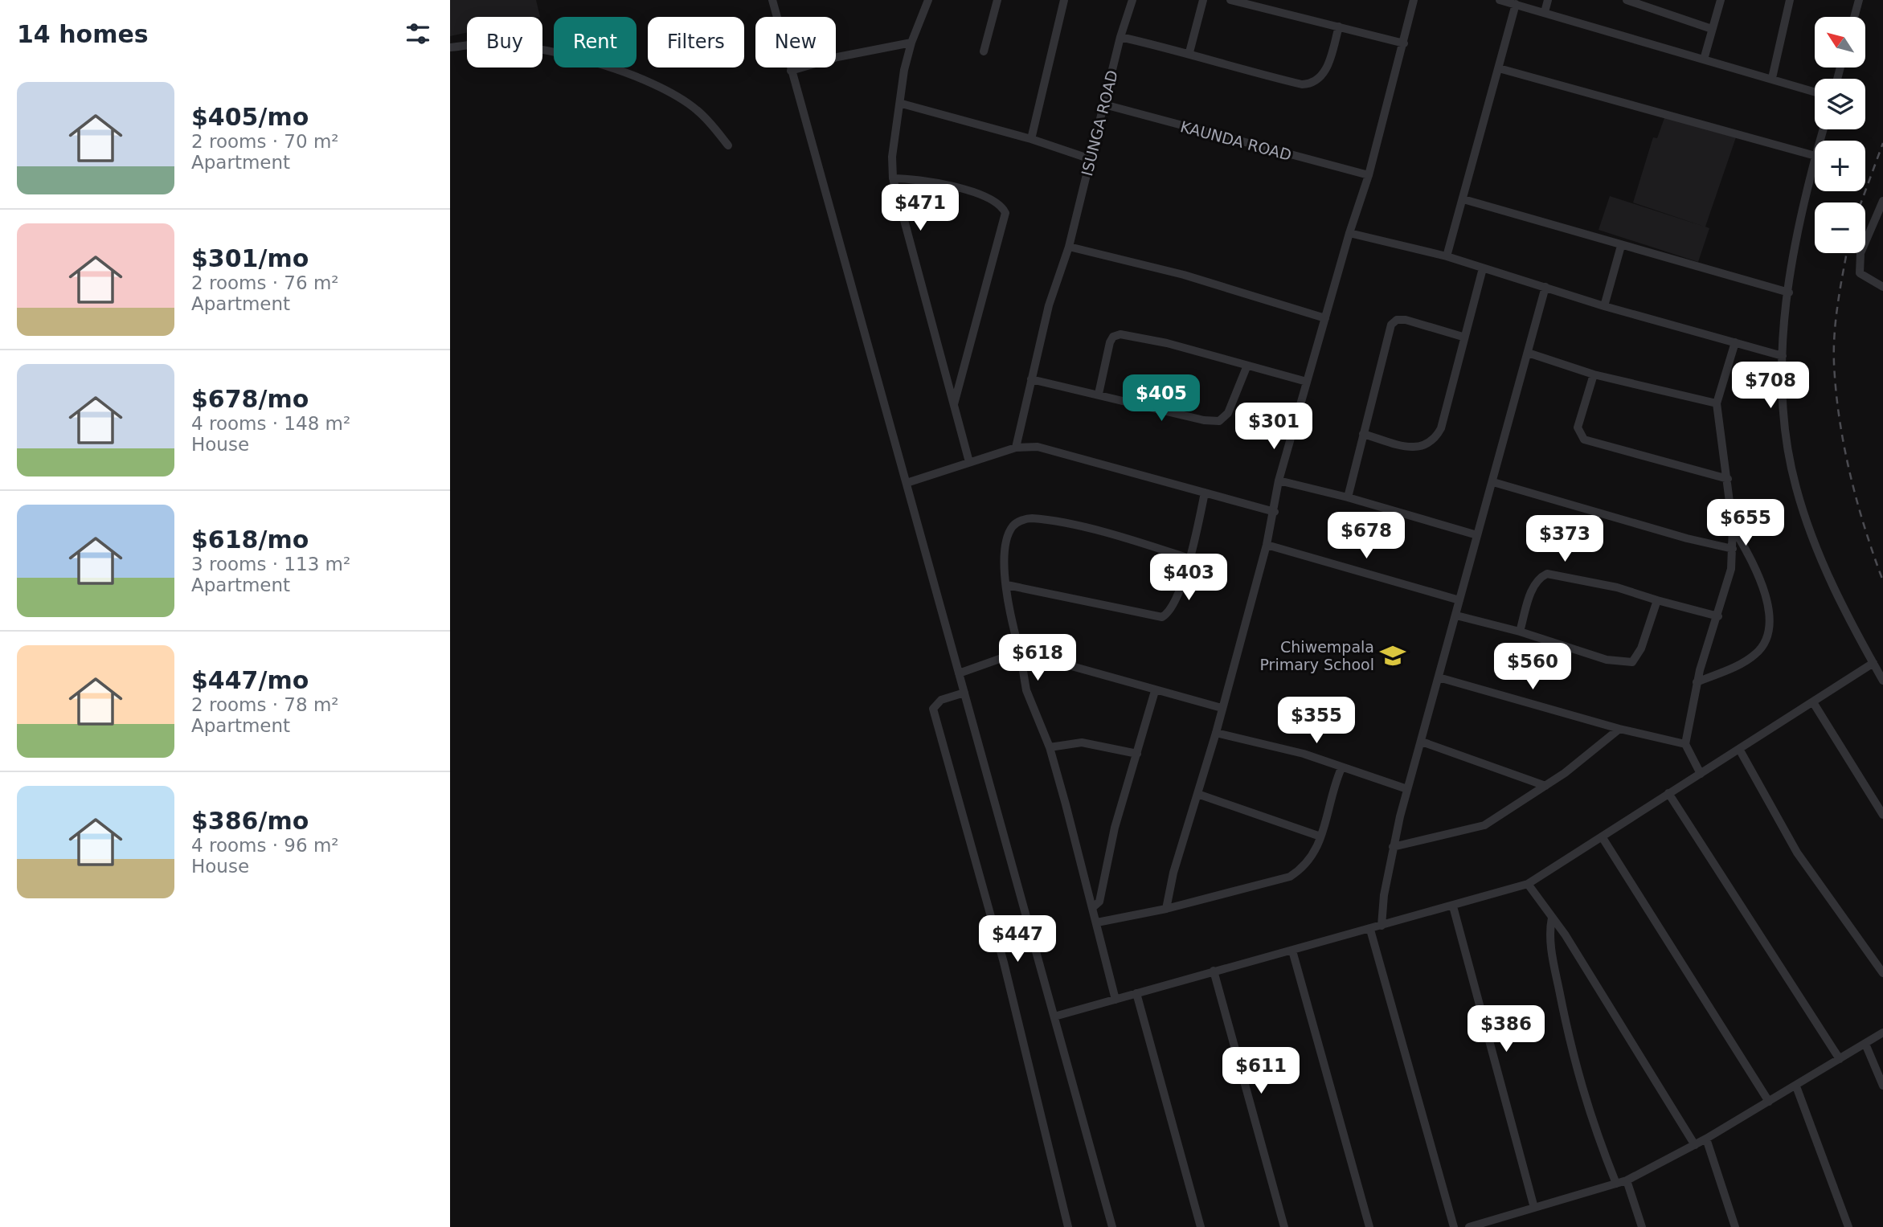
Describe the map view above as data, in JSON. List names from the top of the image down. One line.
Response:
{"streets":{"street":["ISUNGA ROAD","KAUNDA ROAD"]},"crossings":[["ISUNGA ROAD","KAUNDA ROAD"]],"places":{"school or university":["Chiwempala Primary School"]},"north":"top left","page":{"heading":"14 homes","map_buttons":["+","−"],"chip":["Buy","Rent","Filters","New"],"list":[{"name":"$405/mo","note":"2 rooms · 70 m² · Apartment"},{"name":"$301/mo","note":"2 rooms · 76 m² · Apartment"},{"name":"$678/mo","note":"4 rooms · 148 m² · House"},{"name":"$618/mo","note":"3 rooms · 113 m² · Apartment"},{"name":"$447/mo","note":"2 rooms · 78 m² · Apartment"},{"name":"$386/mo","note":"4 rooms · 96 m² · House"}],"price":["$471","$708","$405","$301","$655","$678","$373","$403","$618","$560","$355","$447","$386","$611"]}}
